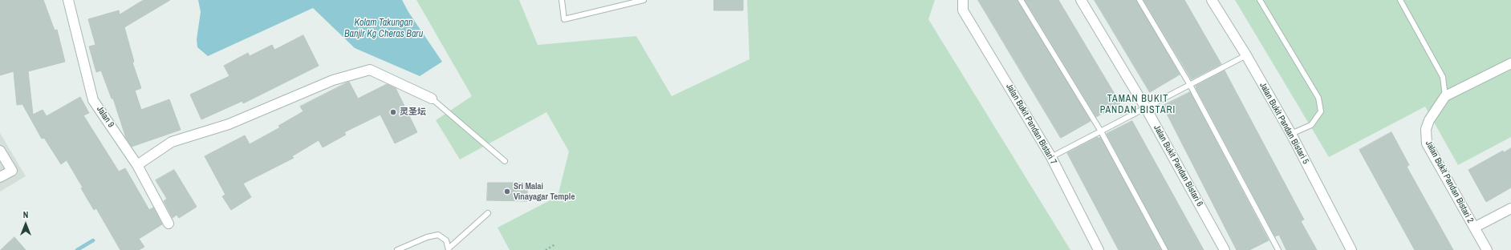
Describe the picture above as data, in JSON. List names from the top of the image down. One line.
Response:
{"streets":{"street":["Jalan 9","Jalan Bukit Pandan Bistari 5","Jalan Bukit Pandan Bistari 7","Jalan Bukit Pandan Bistari 6","Jalan Bukit Pandan Bistari 2"]},"districts":["TAMAN BUKIT PANDAN BISTARI"],"water":["Kolam Takungan Banjir Kg Cheras Baru"],"places":["灵圣坛","Sri Malai Vinayagar Temple"],"north":"top"}
